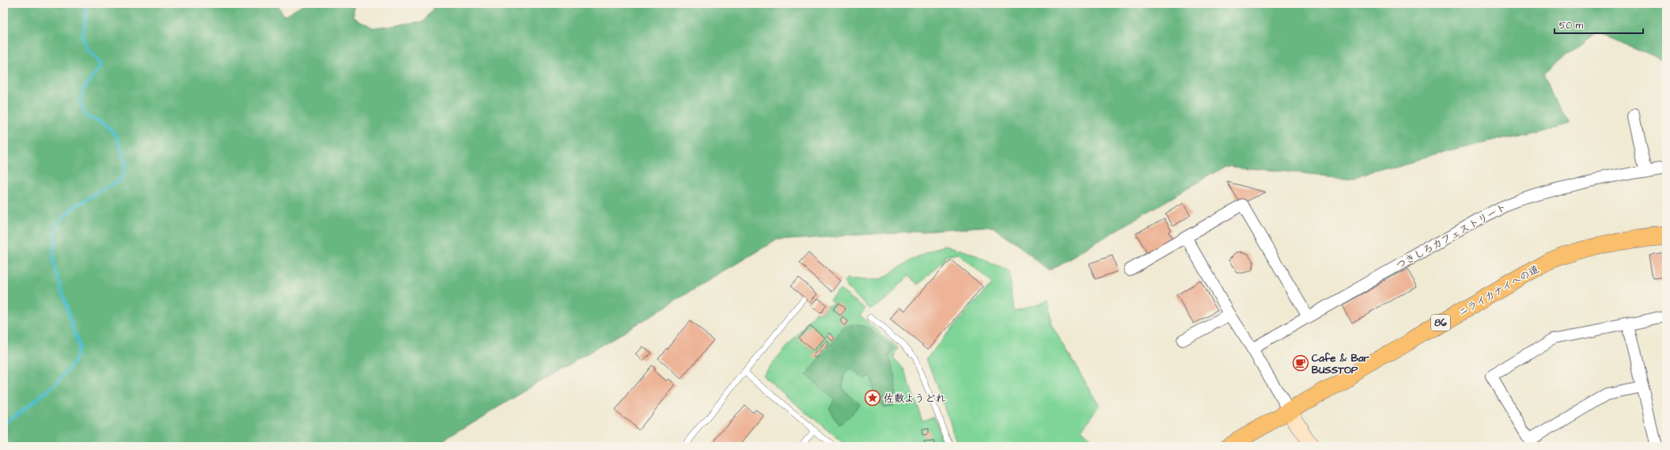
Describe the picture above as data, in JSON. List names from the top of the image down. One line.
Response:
{"streets":{"main road":["ニライカナイへの道","86"],"street":["つきしろカフェストリート"]},"places":{"cafe":["Cafe & Bar BUSSTOP"],"place":["佐敷ようどれ"]},"scale_bar":"50 m"}
